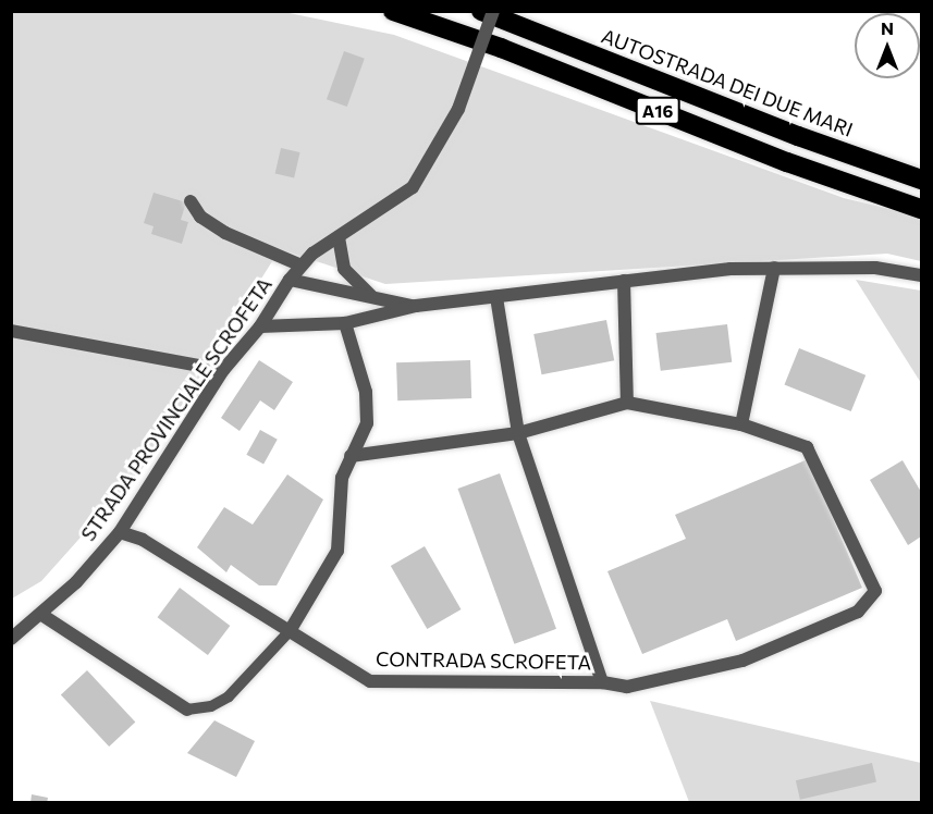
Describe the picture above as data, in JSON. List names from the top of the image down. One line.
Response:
{"streets":{"highway":["AUTOSTRADA DEI DUE MARI","A16"],"street":["STRADA PROVINCIALE SCROFETA","CONTRADA SCROFETA"]},"crossings":[["STRADA PROVINCIALE SCROFETA","CONTRADA SCROFETA"]],"north":"top"}
